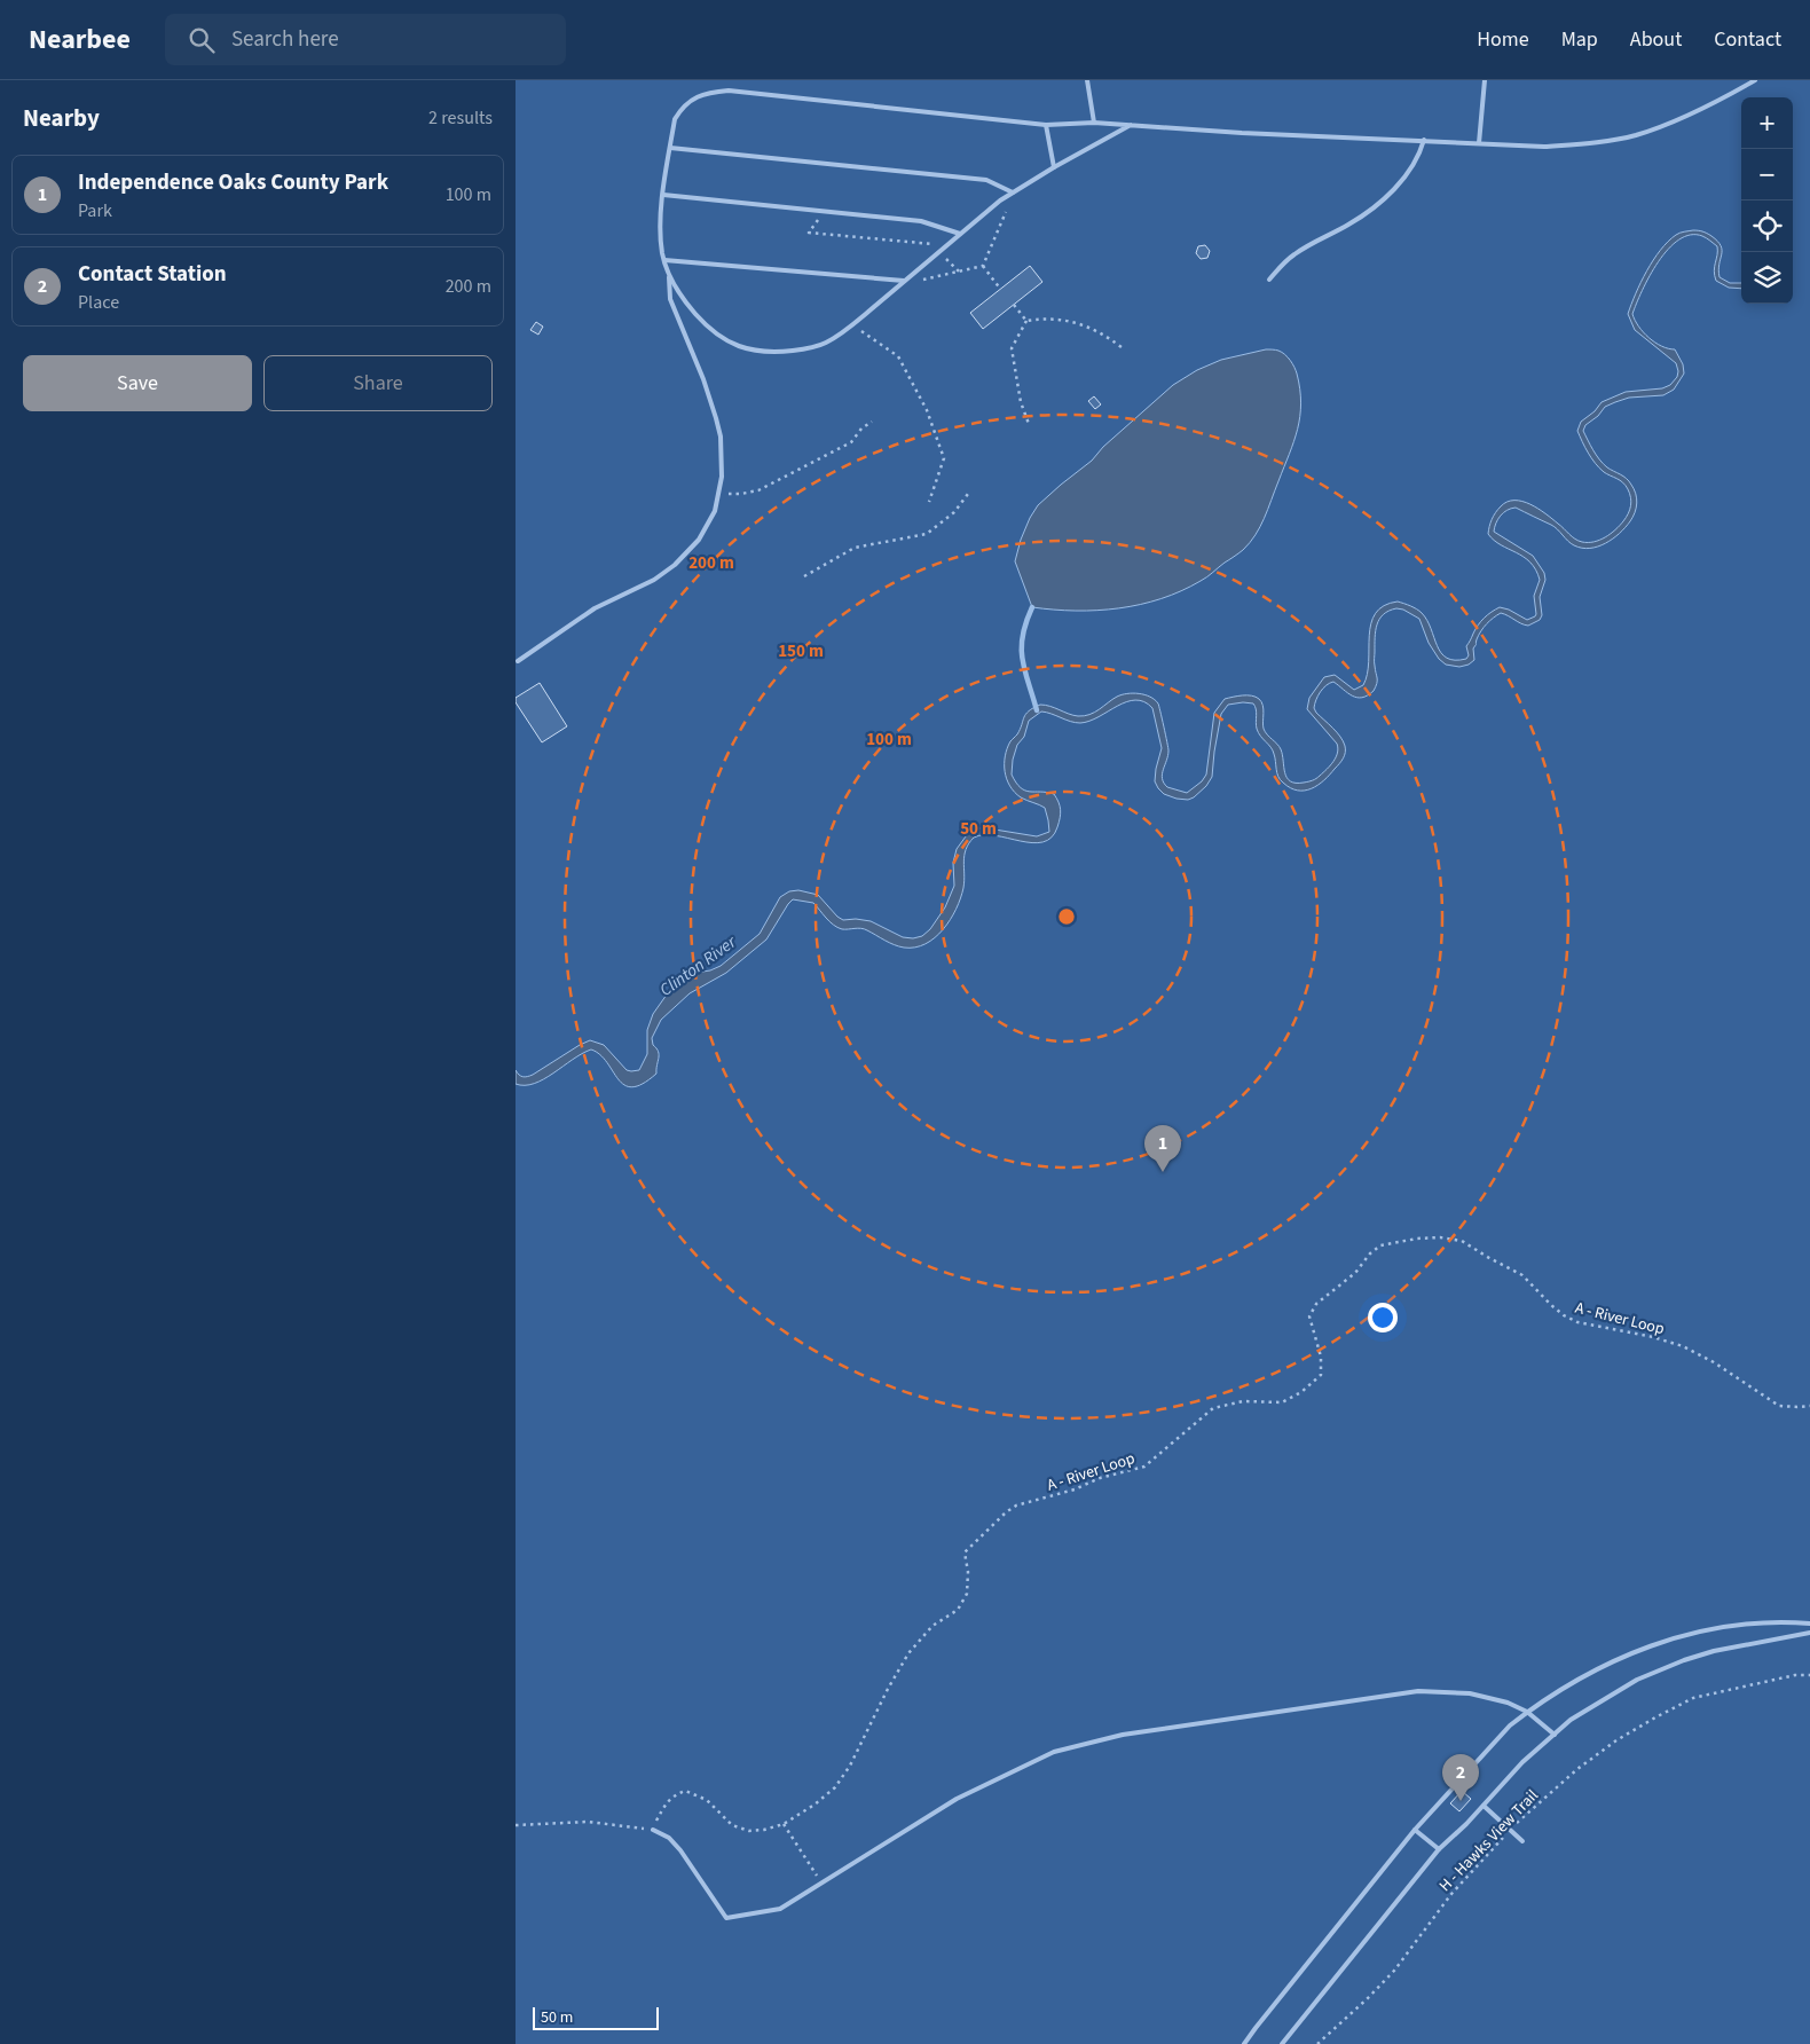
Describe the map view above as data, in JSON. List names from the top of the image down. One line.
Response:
{"streets":{"path":["A - River Loop","H - Hawks View Trail"]},"water":["Clinton River"],"scale_bar":"50 m","page":{"header":"Nearbee","search":"Search here","nav":["Home","Map","About","Contact"],"heading":["Nearby","2 results"],"map_buttons":["+","−"],"list":[{"mark":"1","name":"Independence Oaks County Park","note":"Park","value":"100 m"},{"mark":"2","name":"Contact Station","note":"Place","value":"200 m"}],"buttons":["Save","Share"],"pins":["1","2"],"scale":"50 m"},"rings":["200 m","150 m","100 m","50 m"]}
